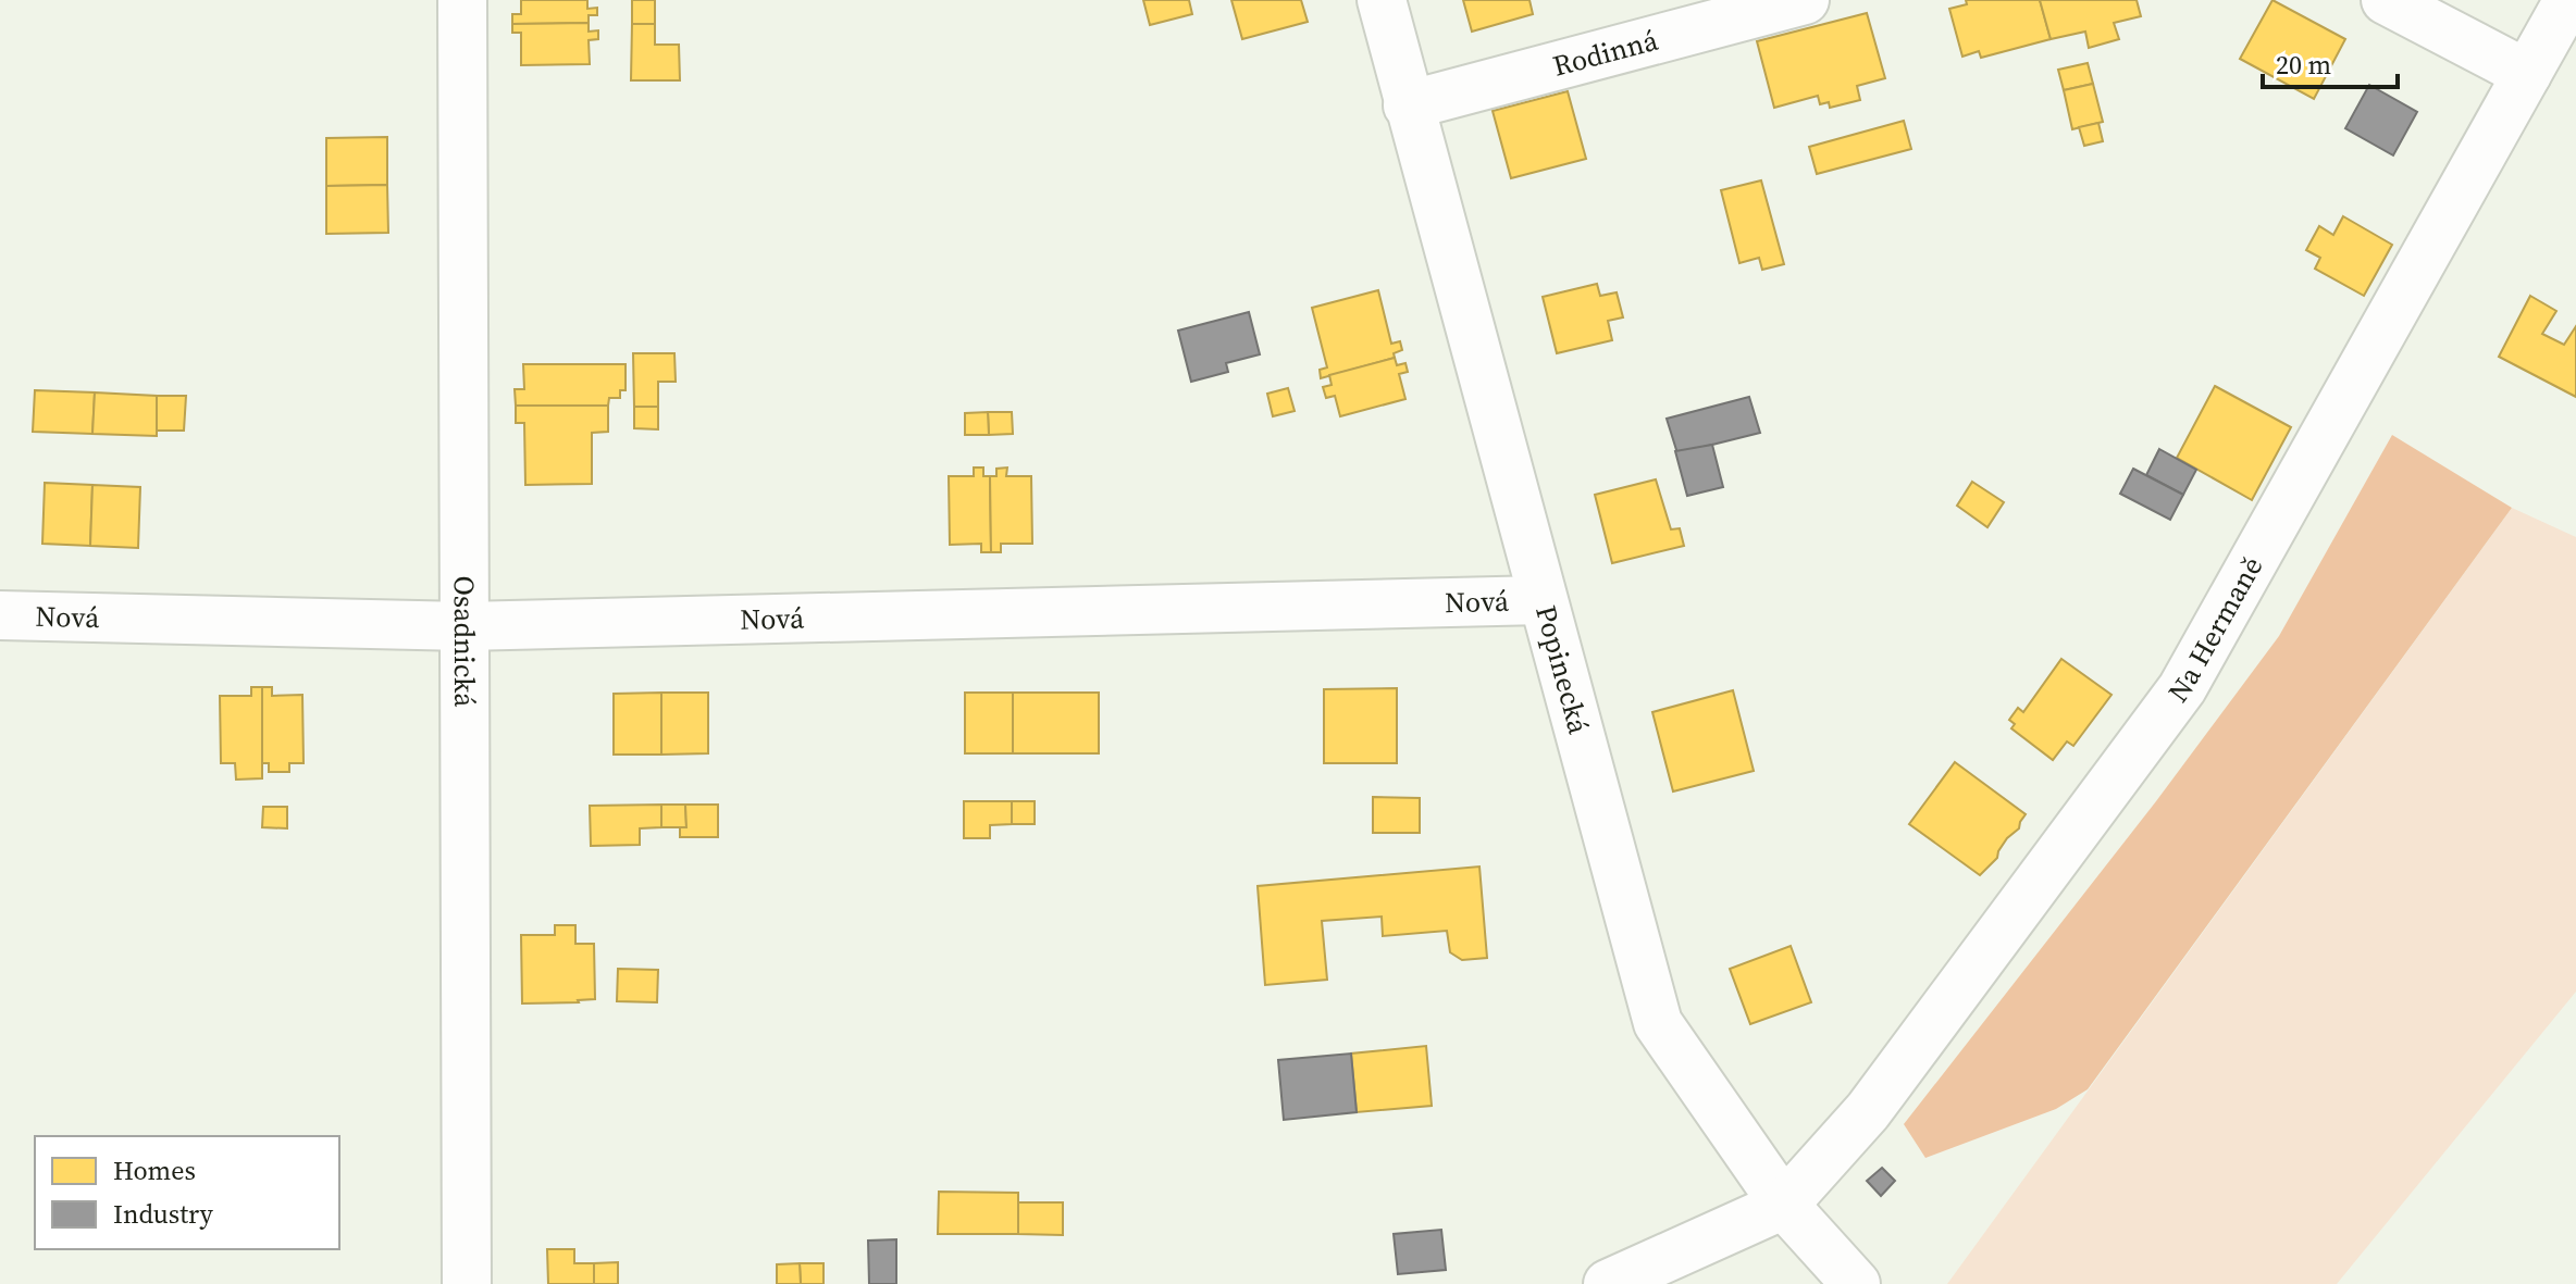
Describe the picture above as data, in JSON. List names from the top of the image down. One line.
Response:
{"streets":{"street":["Rodinná","Nová","Na Hermaně","Osadnická","Popinecká"]},"crossings":[["Rodinná","Popinecká"],["Nová","Osadnická"],["Nová","Popinecká"],["Na Hermaně","Popinecká"]],"legend":["Homes","Industry"],"scale_bar":"20 m"}
